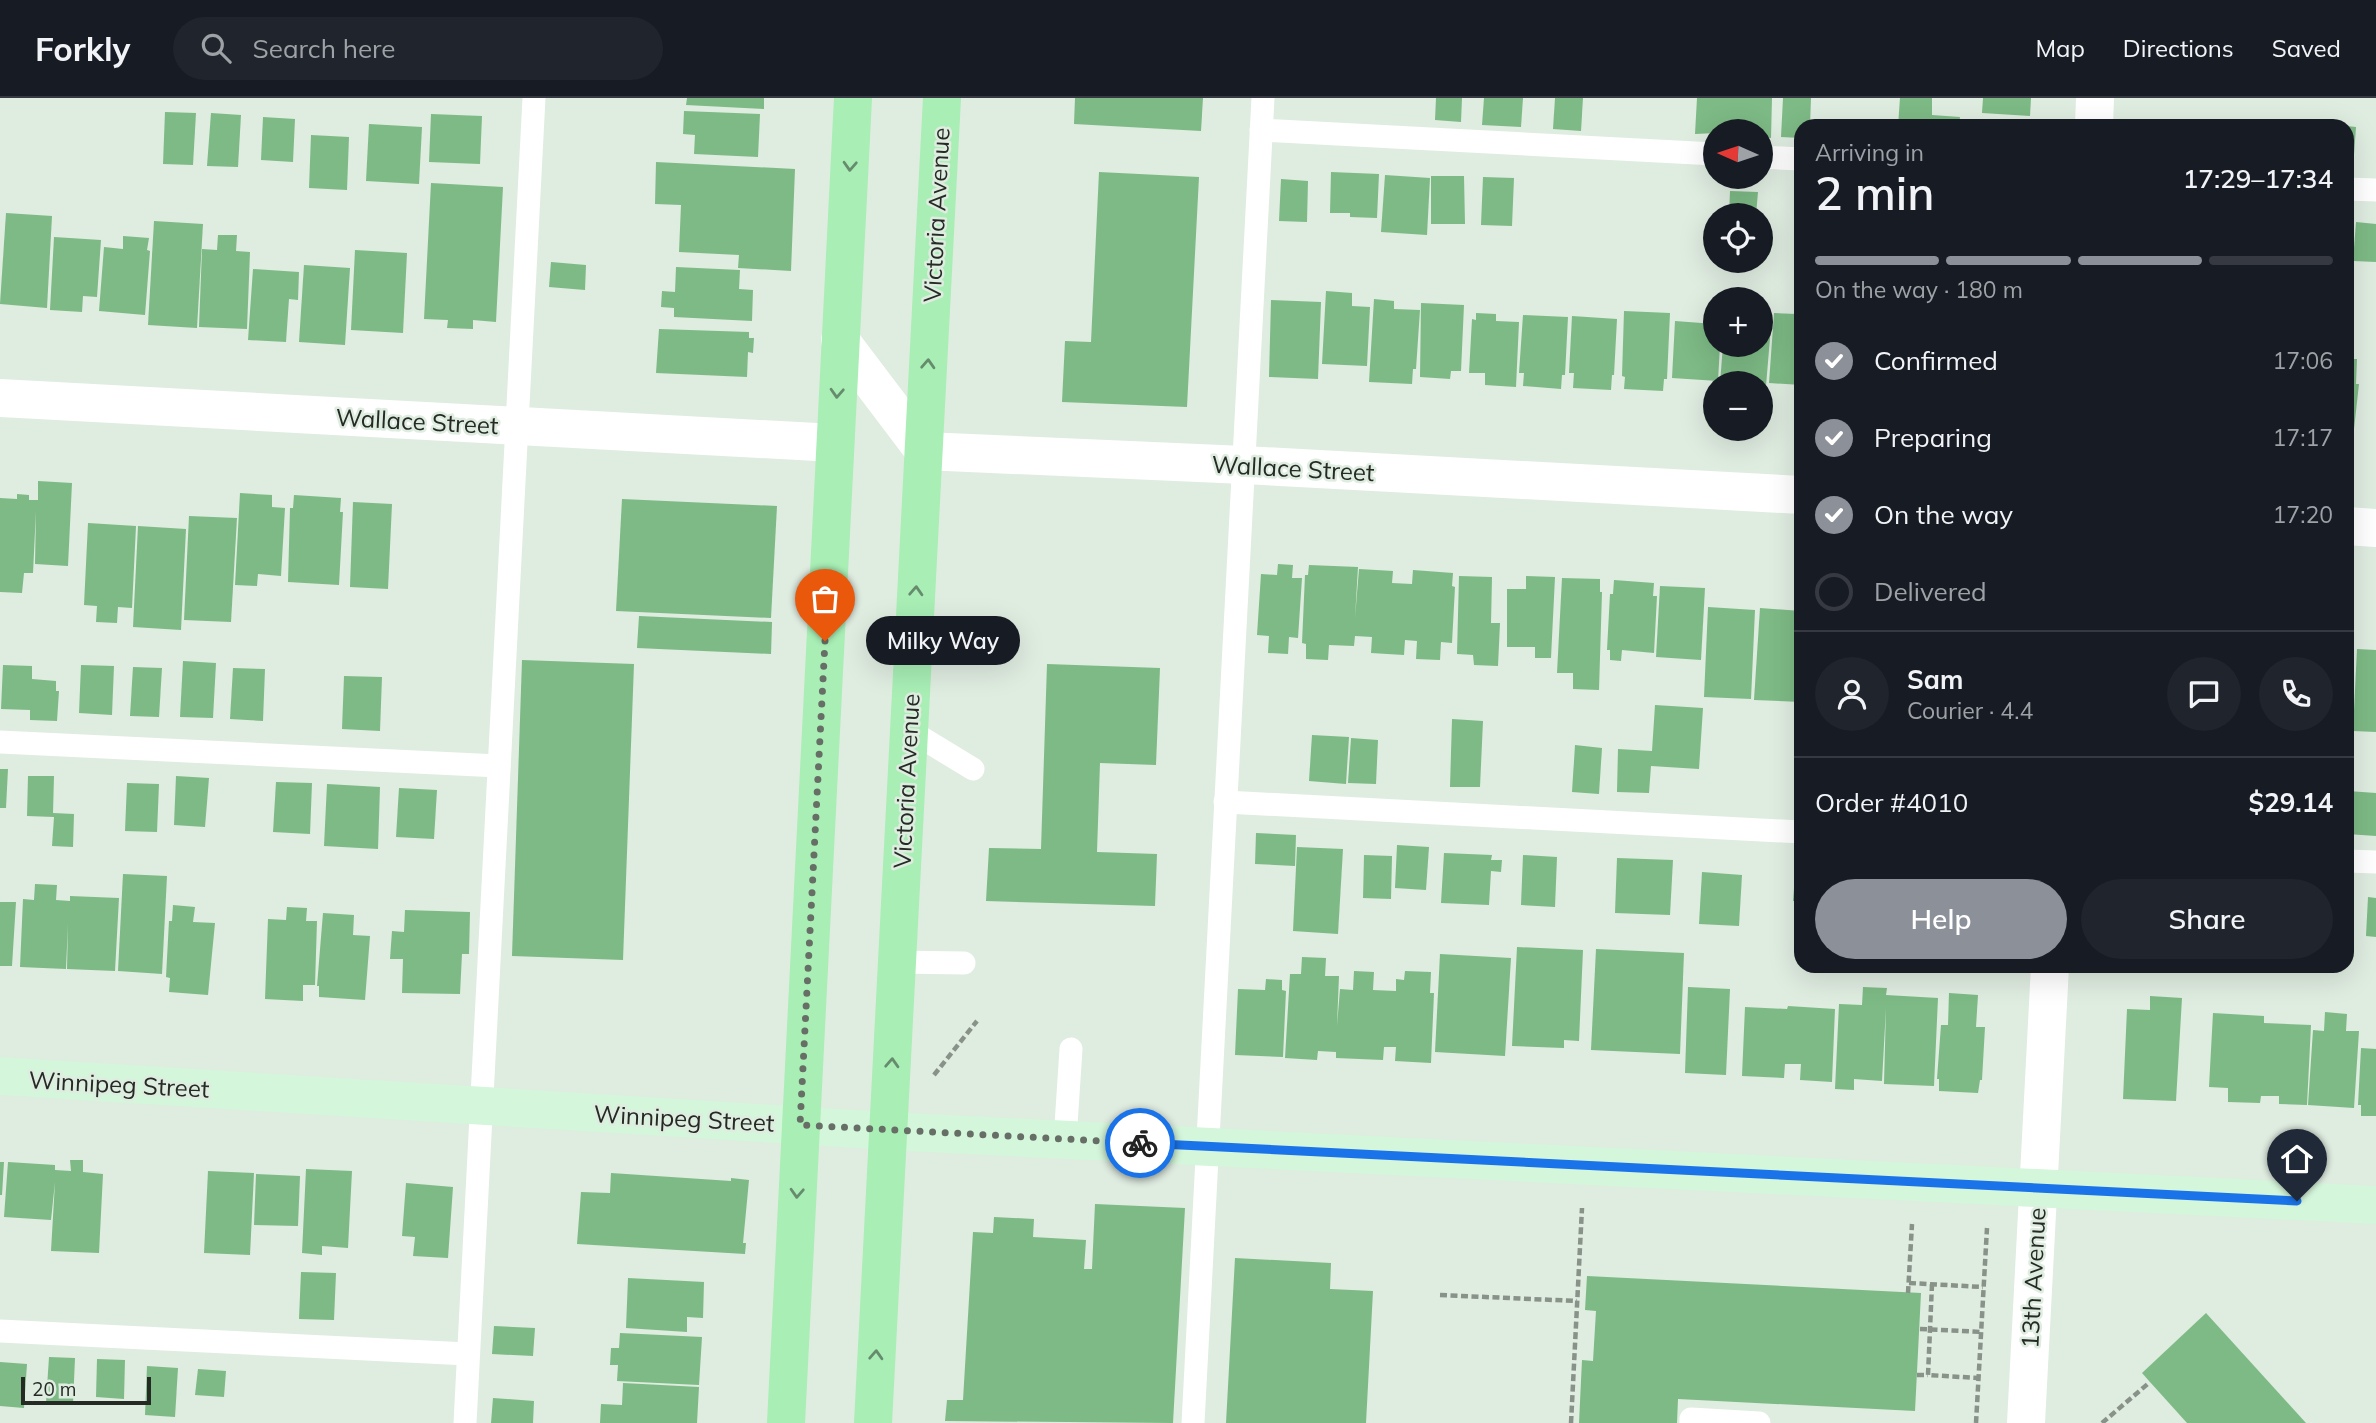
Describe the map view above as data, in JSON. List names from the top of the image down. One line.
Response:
{"streets":{"main road":["Victoria Avenue"],"street":["Wallace Street","Winnipeg Street","13th Avenue"]},"crossings":[["Victoria Avenue","Wallace Street"],["Victoria Avenue","Winnipeg Street"],["Winnipeg Street","13th Avenue"]],"places":["Milky Way"],"scale_bar":"20 m","north":"left","page":{"header":"Forkly","search":"Search here","nav":["Map","Directions","Saved"],"map_buttons":["+","−"],"heading":["2 min","Arriving in","17:29–17:34"],"panel":["Sam","Courier · 4.4","Order #4010","$29.14"],"bar":"On the way · 180 m","list":[["Confirmed","17:06"],["Preparing","17:17"],["On the way","17:20"],"Delivered"],"bubble":"Milky Way","buttons":["Help","Share"],"scale":"20 m"}}
